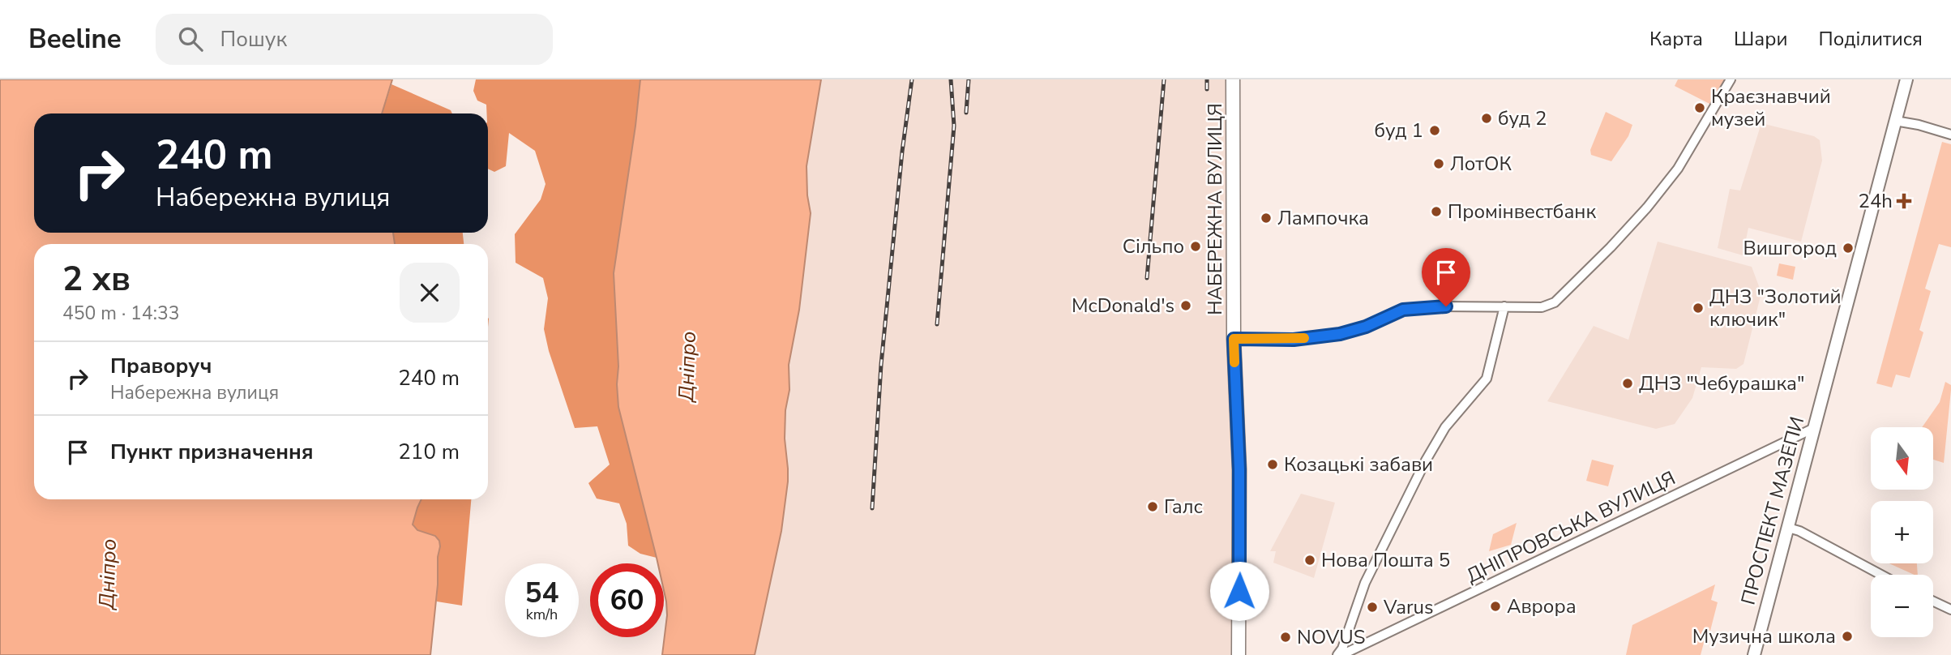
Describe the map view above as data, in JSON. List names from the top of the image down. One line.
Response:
{"streets":{"main road":["НАБЕРЕЖНА ВУЛИЦЯ"],"street":["ПРОСПЕКТ МАЗЕПИ","ДНІПРОВСЬКА ВУЛИЦЯ"]},"crossings":[["ПРОСПЕКТ МАЗЕПИ","ДНІПРОВСЬКА ВУЛИЦЯ"]],"water":["Дніпро"],"places":{"other":["Краєзнавчий музей","буд 2","буд 1","ЛотОК","Промінвестбанк","Лампочка","Сільпо","Вишгород","McDonald's","ДНЗ \"Золотий ключик\"","ДНЗ \"Чебурашка\"","Козацькі забави","Галс","Нова Пошта 5","Аврора","Varus","Музична школа","NOVUS"],"health":["24h"]},"north":"bottom","page":{"header":"Beeline","search":"Пошук","nav":["Карта","Шари","Поділитися"],"turn":["240 m","Набережна вулиця"],"heading":["2 хв","450 m · 14:33"],"list":[{"name":"Праворуч","note":"Набережна вулиця","value":"240 m"},{"name":"Пункт призначення","value":"210 m"}],"map_buttons":["+","−"],"speed":"54 km/h","limit":"60"}}
